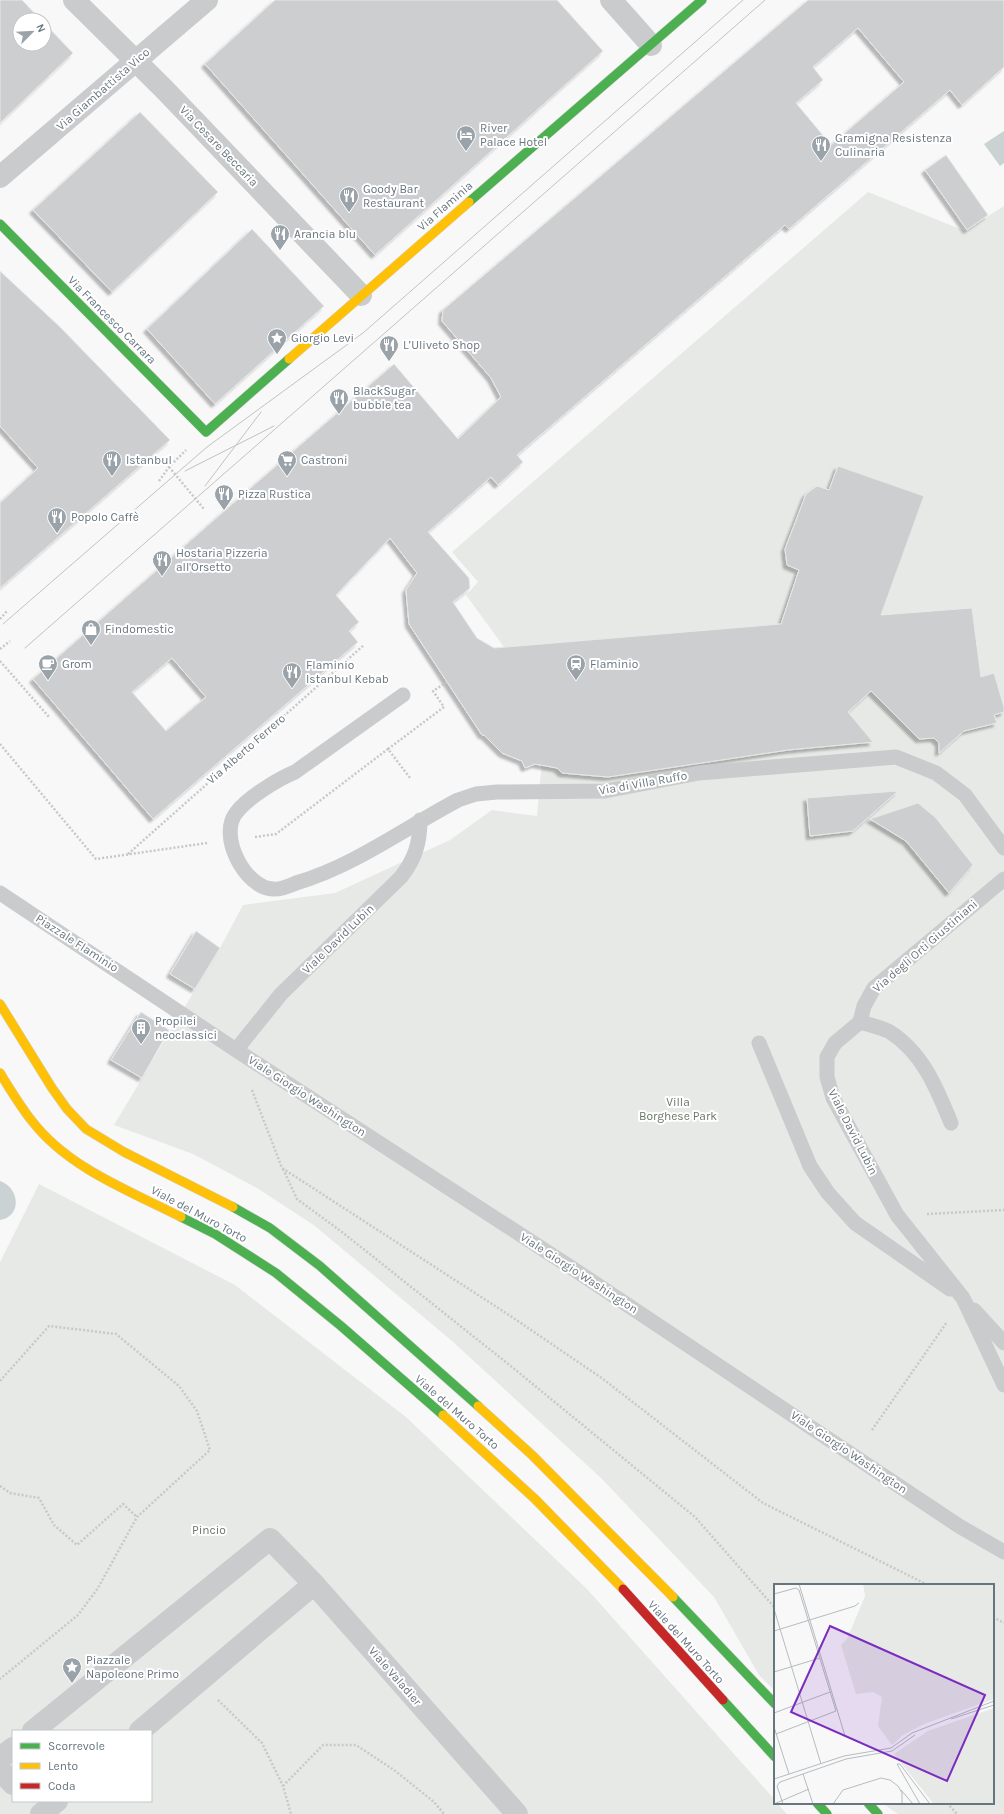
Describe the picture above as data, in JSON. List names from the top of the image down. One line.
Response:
{"streets":{"main road":["Via Flaminia","Via Francesco Carrara","Viale del Muro Torto"],"street":["Via Giambattista Vico","Via Cesare Beccaria","Viale Valadier"],"lane":["Via di Villa Ruffo","Viale David Lubin","Piazzale Flaminio","Via degli Orti Giustiniani","Viale Giorgio Washington"],"path":["Via Alberto Ferrero"]},"crossings":[["Via Giambattista Vico","Via Cesare Beccaria"],["Via Cesare Beccaria","Via Flaminia"],["Via Flaminia","Via Francesco Carrara"],["Via di Villa Ruffo","Viale David Lubin"],["Viale David Lubin","Via degli Orti Giustiniani"],["Viale David Lubin","Viale Giorgio Washington"],["Piazzale Flaminio","Viale Giorgio Washington"]],"parks":["Villa Borghese Park","Pincio"],"places":{"hotel":["River Palace Hotel"],"restaurant":["Gramigna Resistenza Culinaria","Goody Bar Restaurant","Arancia blu","L’Uliveto Shop","BlackSugar bubble tea","Istanbul","Pizza Rustica","Popolo Caffè","Hostaria Pizzeria all'Orsetto","Flaminio Istanbul Kebab"],"place":["Giorgio Levi","Piazzale Napoleone Primo"],"supermarket":["Castroni"],"shop":["Findomestic"],"cafe":["Grom"],"station":["Flaminio"],"building":["Propilei neoclassici"]},"legend":["Scorrevole","Lento","Coda"],"north":"top right"}
